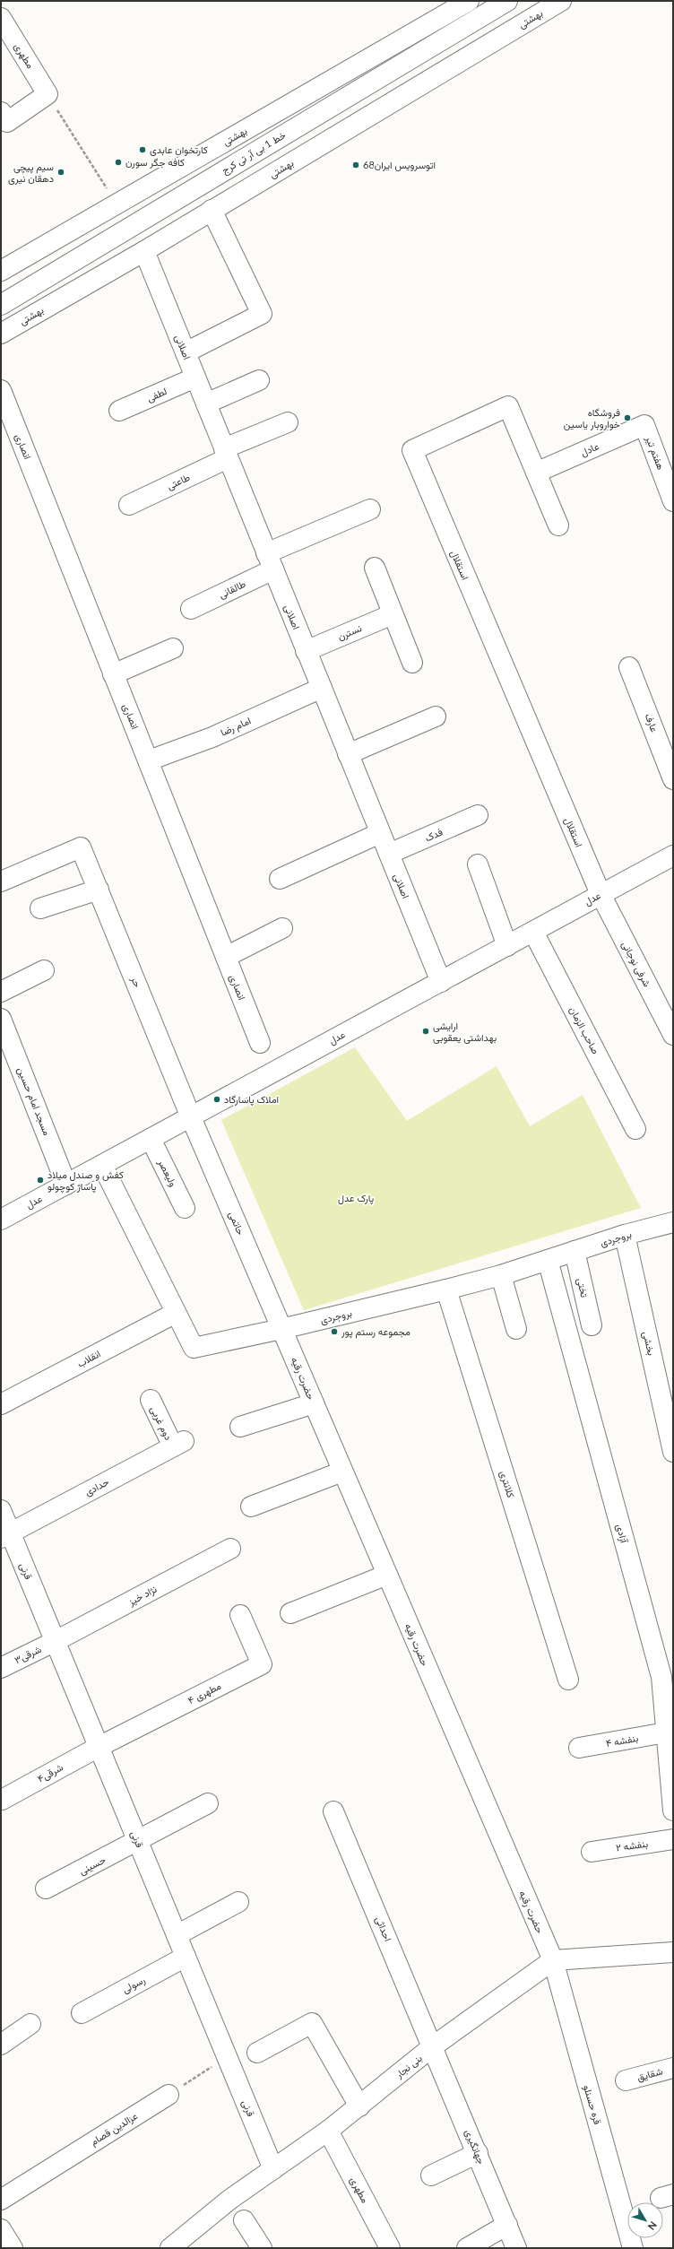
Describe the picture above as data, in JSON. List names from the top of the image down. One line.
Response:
{"streets":{"street":["بهشتى","مطهری","بهشتی","خط 1 بی آر تی کرج","اصلانی","لطفی","انصاری","عادل","هفتم تیر","طاعتی","استقلال","طالقانی","نسترن","عارف","امام رضا","فدک","عدل","شرفی نوجانی","حر","صاحب الزمان","مسجد امام حسین","ولیعصر","حاتمی","بروجردی","تختی","بخشی","انقلاب","حضرت رقیه","دوم غربی","کلانتری","حدادی","آزادی","قرنی","نژاد خیز","۳شرقی","مطهری ۴","بنفشه ۴","۴شرقی","بنفشه ۲","حسینی","احداثی","رسولی","بنی نجار","شقایق","قره حسنلو","عزالدین قصام","جهانگیری"]},"crossings":[["بهشتى","اصلانی"],["مطهری","بنی نجار"],["اصلانی","لطفی"],["اصلانی","طاعتی"],["اصلانی","طالقانی"],["اصلانی","نسترن"],["اصلانی","امام رضا"],["اصلانی","فدک"],["اصلانی","عدل"],["انصاری","امام رضا"],["عادل","هفتم تیر"],["عادل","استقلال"],["استقلال","عدل"],["استقلال","شرفی نوجانی"],["عدل","شرفی نوجانی"],["عدل","حر"],["عدل","صاحب الزمان"],["عدل","مسجد امام حسین"],["عدل","ولیعصر"],["عدل","حاتمی"],["عدل","بروجردی"],["حر","حاتمی"],["حاتمی","بروجردی"],["حاتمی","حضرت رقیه"],["بروجردی","تختی"],["بروجردی","بخشی"],["بروجردی","انقلاب"],["بروجردی","حضرت رقیه"],["بروجردی","کلانتری"],["بروجردی","آزادی"],["حضرت رقیه","بنی نجار"],["حضرت رقیه","قره حسنلو"],["دوم غربی","حدادی"],["حدادی","قرنی"],["آزادی","بنفشه ۴"],["قرنی","نژاد خیز"],["قرنی","۳شرقی"],["قرنی","مطهری ۴"],["قرنی","۴شرقی"],["قرنی","حسینی"],["قرنی","رسولی"],["قرنی","بنی نجار"],["نژاد خیز","۳شرقی"],["مطهری ۴","۴شرقی"],["احداثی","بنی نجار"],["احداثی","جهانگیری"],["بنی نجار","قره حسنلو"],["بنی نجار","جهانگیری"]],"parks":["پارک عدل"],"places":["کارتخوان عابدی","کافه جگر سورن","اتوسرویس ایران68","سیم پیچی دهقان نیری","فروشگاه خواروبار یاسین","ارایشی بهداشتی یعقوبی","املاک پاسارگاد","کفش و صندل میلاد پاساژ کوچولو","مجموعه رستم پور"],"north":"bottom right"}
